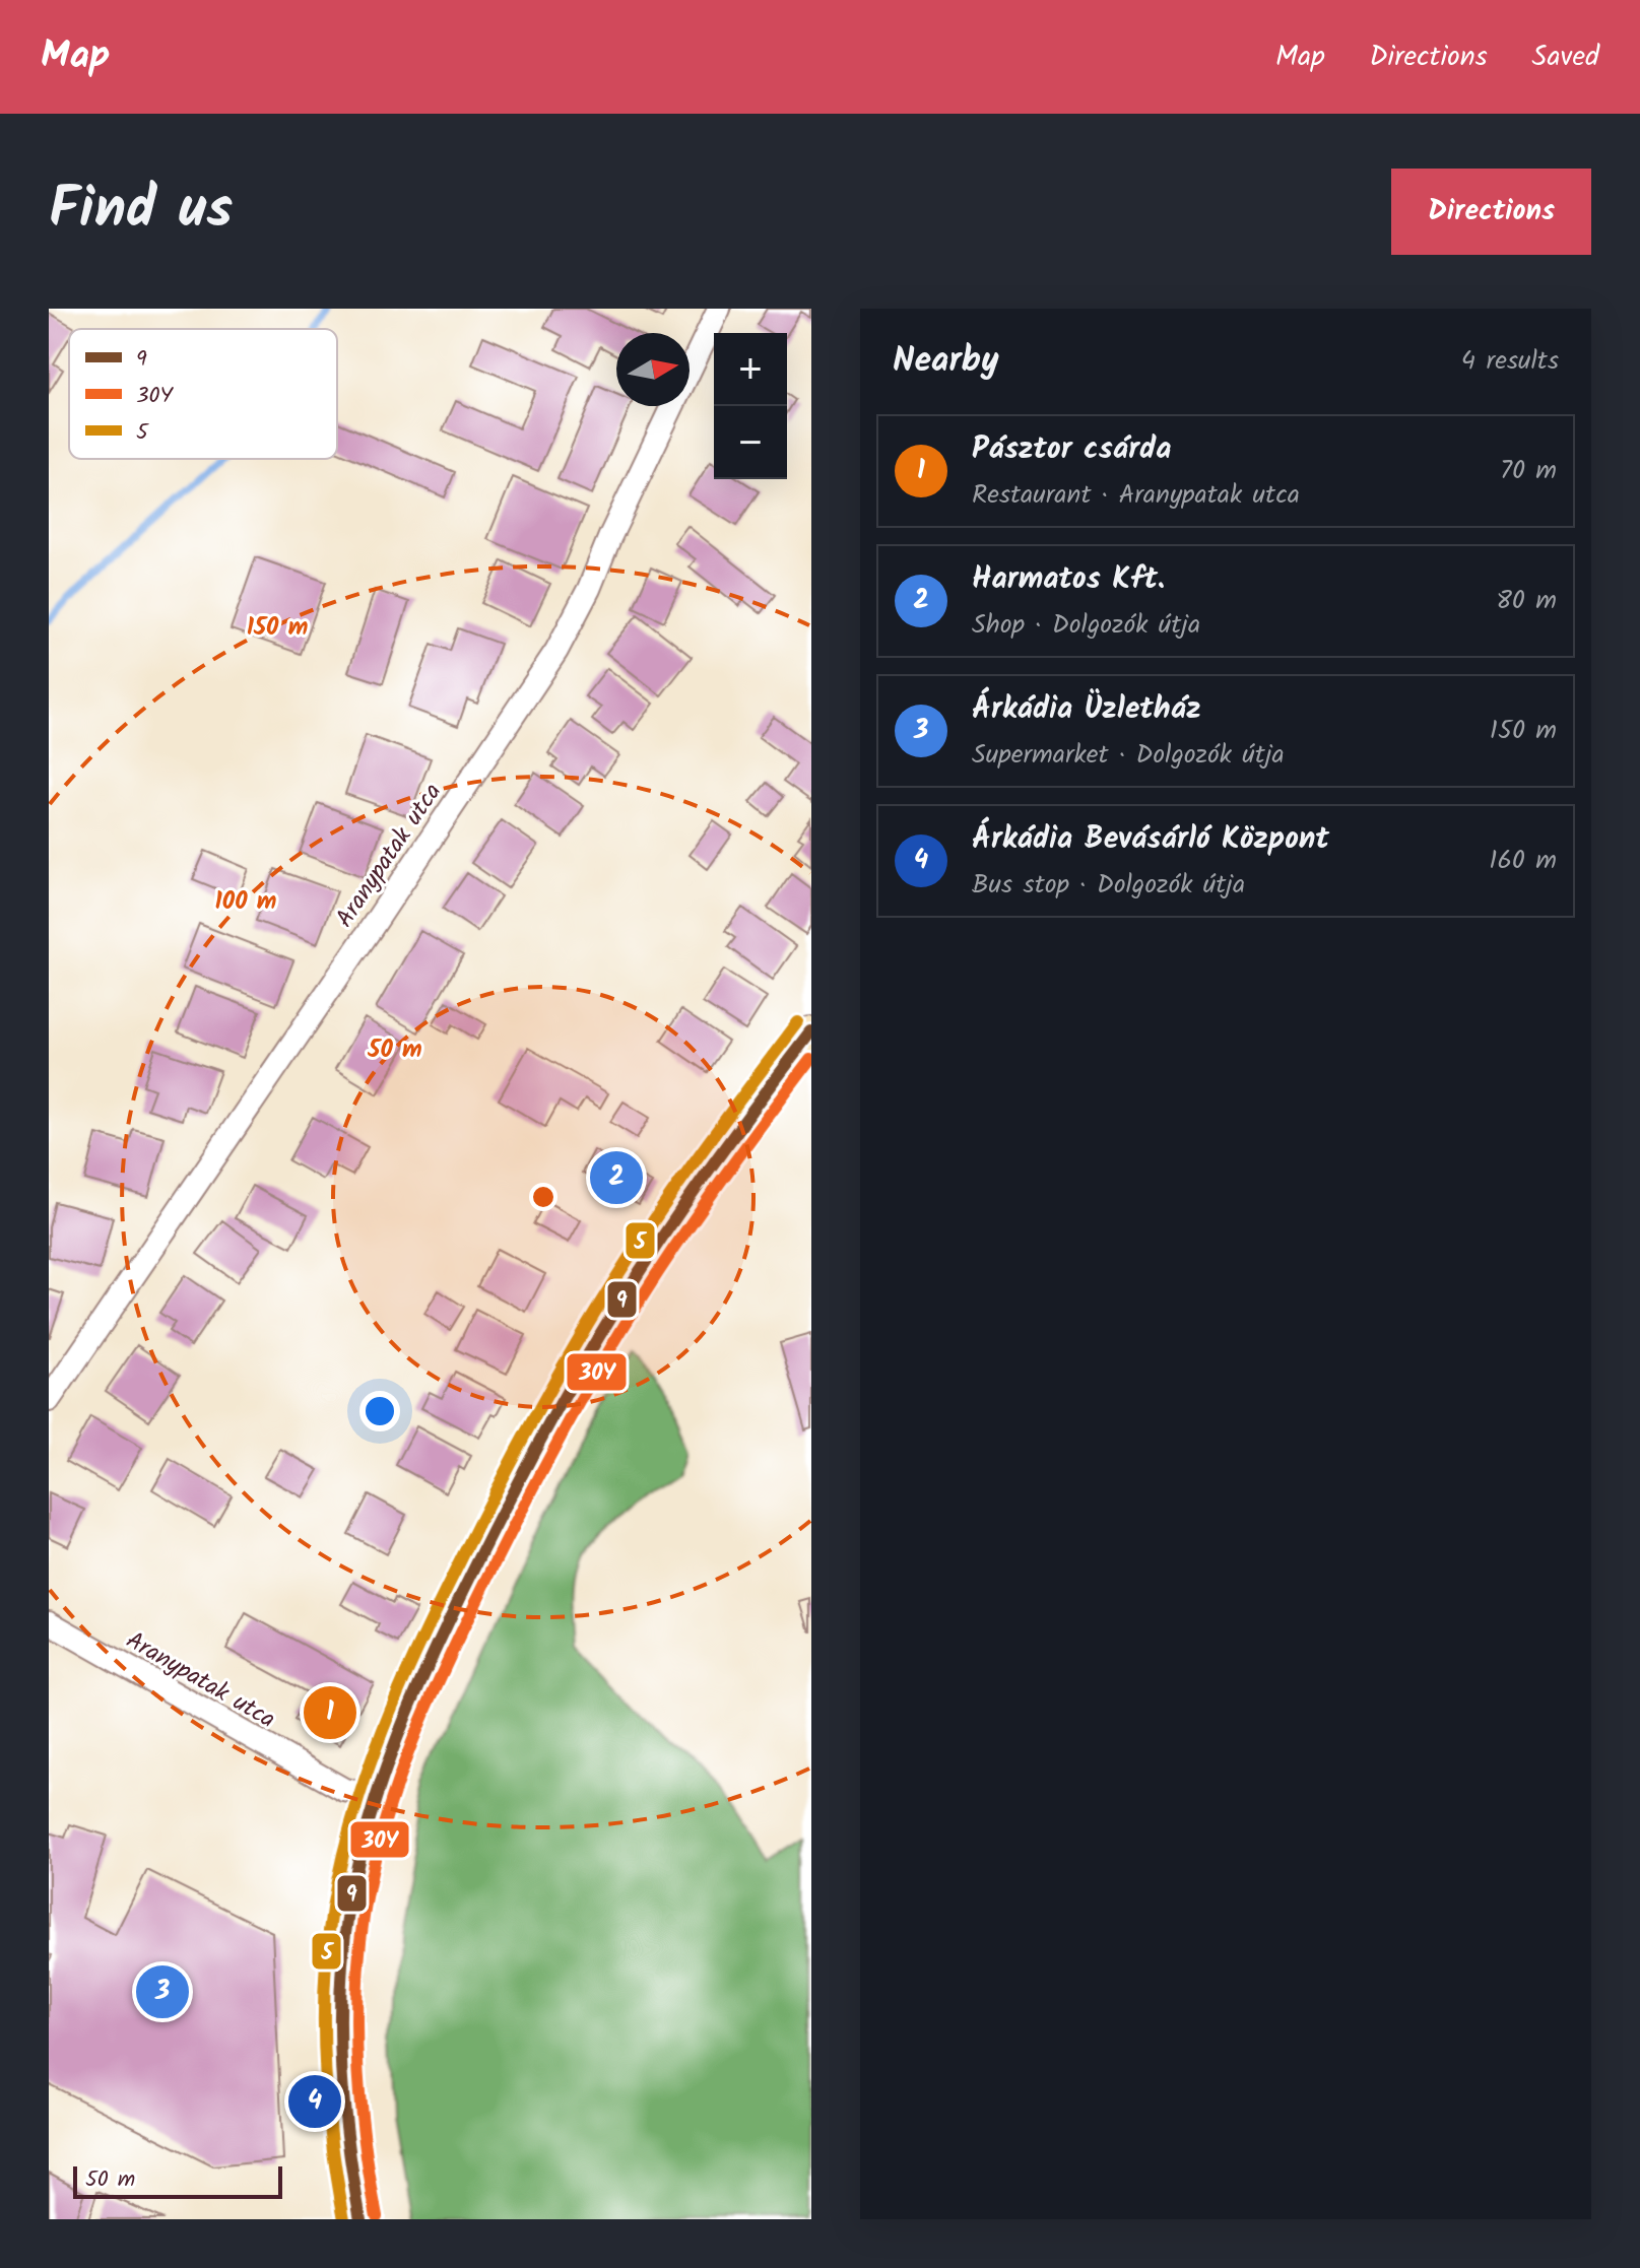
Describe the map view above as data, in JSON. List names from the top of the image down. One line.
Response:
{"streets":{"street":["Aranypatak utca"]},"lines":["transit line 5","transit line 9","transit line 30Y"],"legend":["9","30Y","5"],"scale_bar":"50 m","north":"right","page":{"header":"Map","nav":["Map","Directions","Saved"],"title":"Find us","buttons":"Directions","heading":["Nearby","4 results"],"map_buttons":["+","−"],"list":[{"mark":"1","name":"Pásztor csárda","note":"Restaurant · Aranypatak utca","value":"70 m"},{"mark":"2","name":"Harmatos Kft.","note":"Shop · Dolgozók útja","value":"80 m"},{"mark":"3","name":"Árkádia Üzletház","note":"Supermarket · Dolgozók útja","value":"150 m"},{"mark":"4","name":"Árkádia Bevásárló Központ","note":"Bus stop · Dolgozók útja","value":"160 m"}],"pins":["2","1","3","4"],"scale":"50 m"},"rings":["150 m","100 m","50 m"]}
